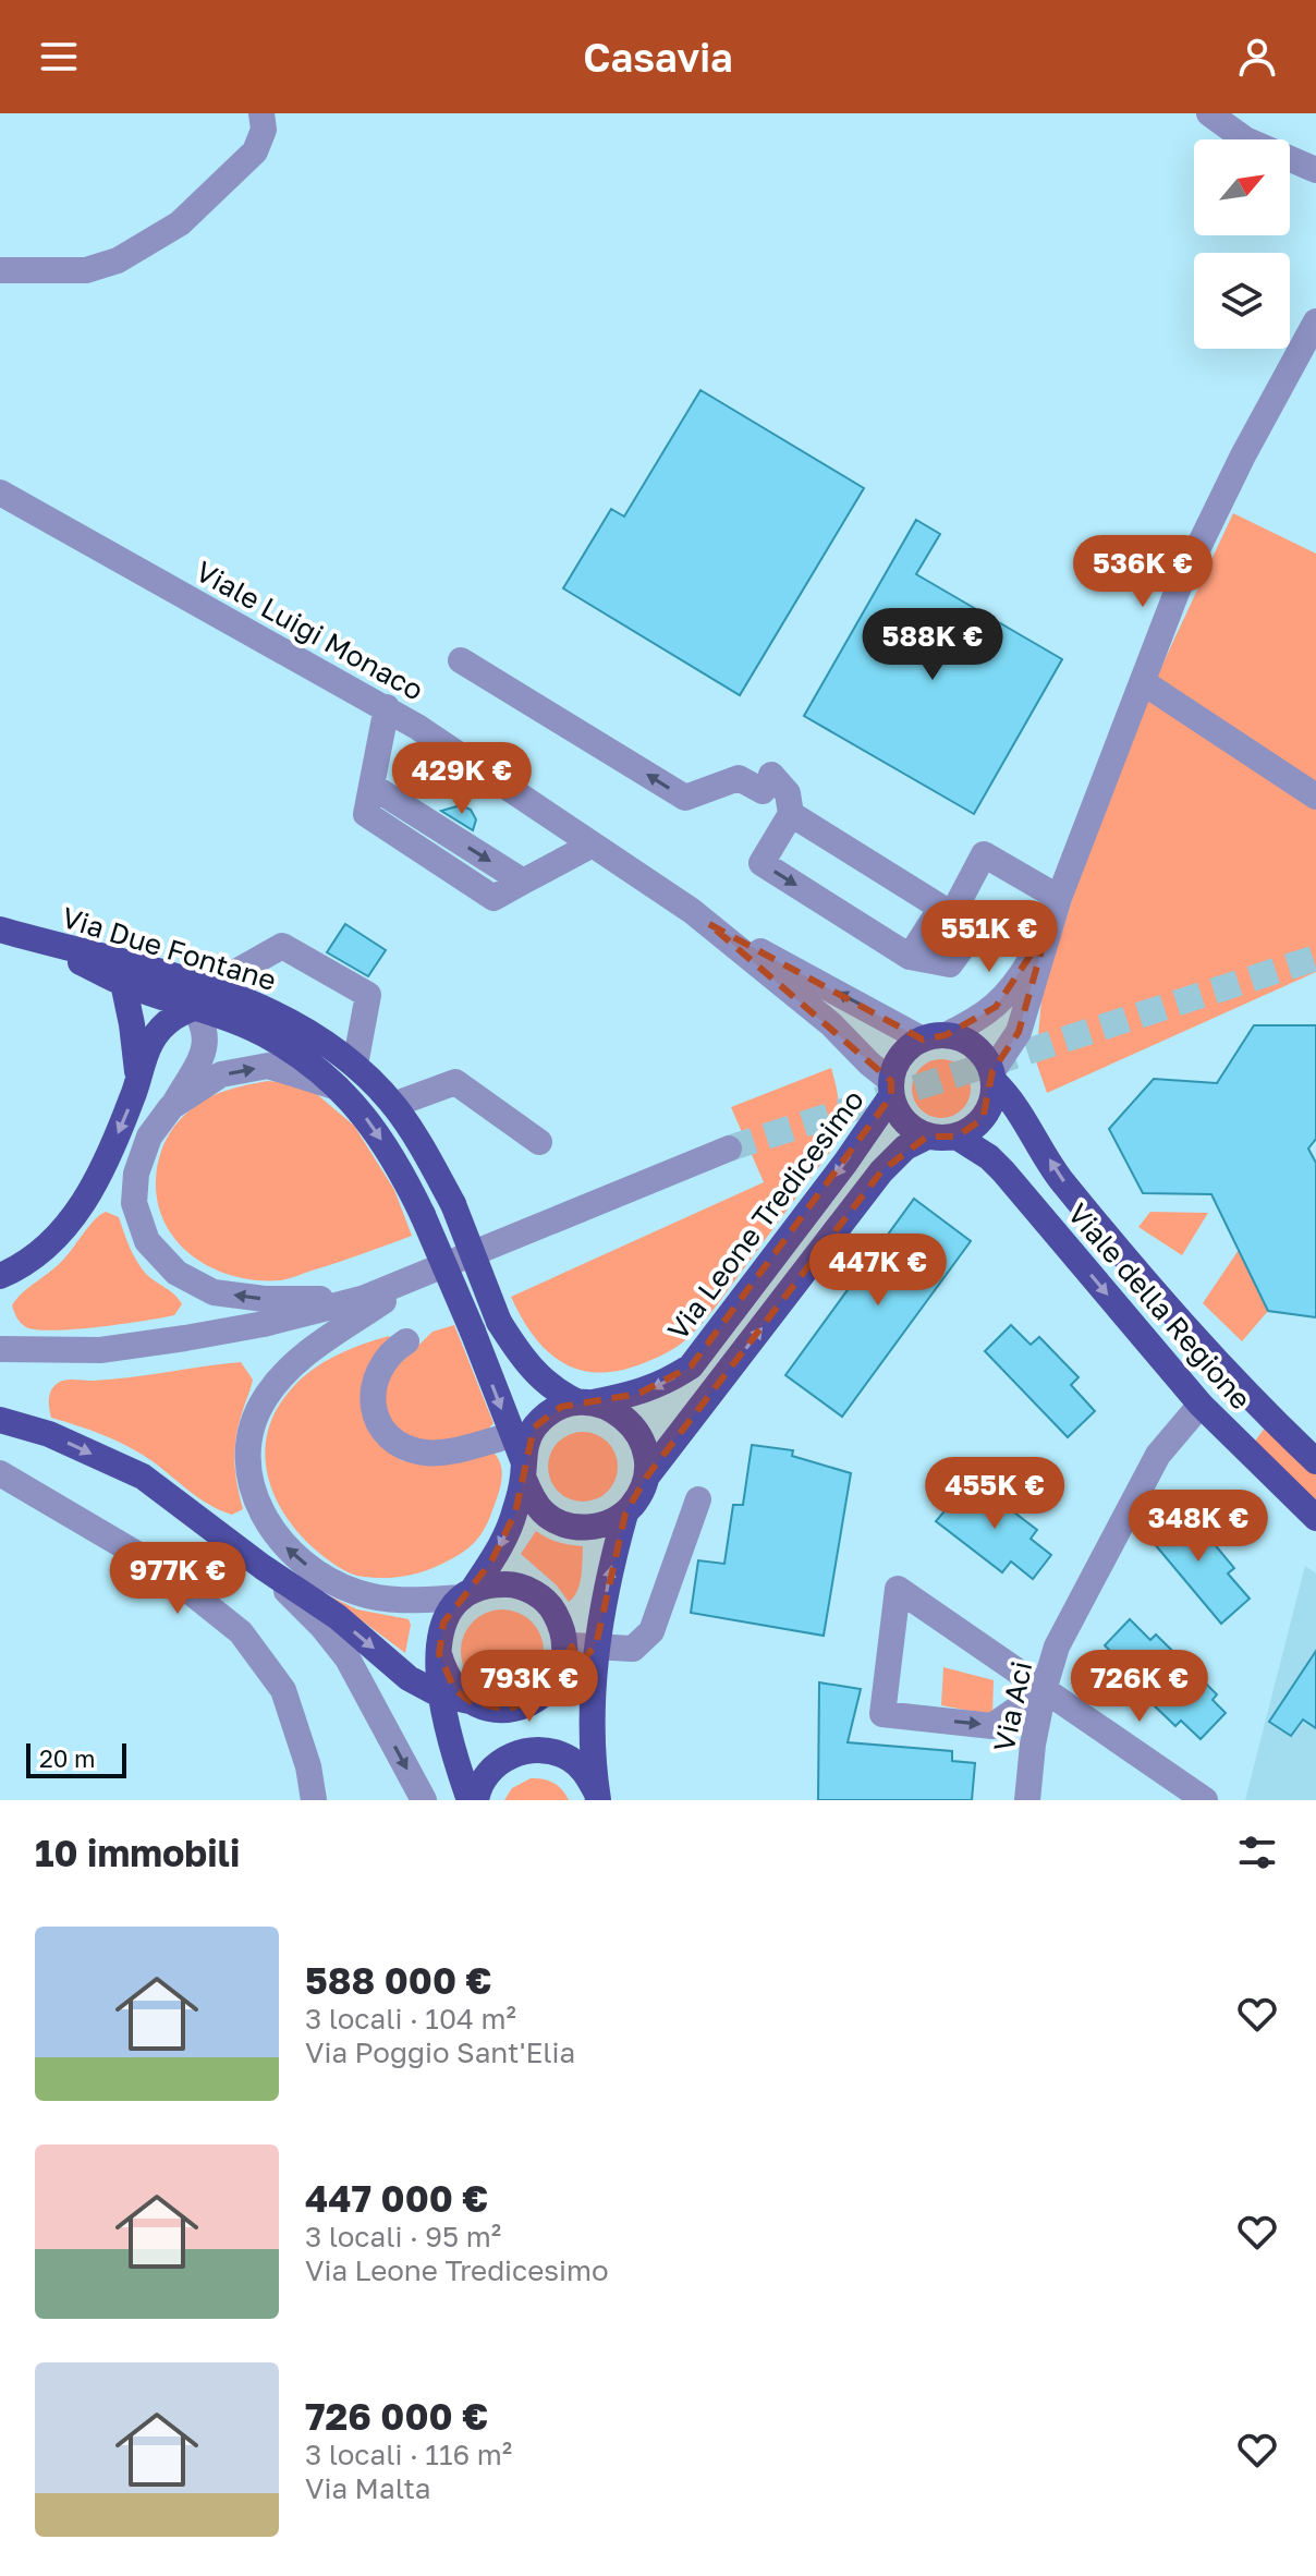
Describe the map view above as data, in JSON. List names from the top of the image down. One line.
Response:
{"streets":{"main road":["Via Due Fontane","Via Leone Tredicesimo","Viale della Regione"],"street":["Viale Luigi Monaco","Via Aci"]},"crossings":[["Via Due Fontane","Via Leone Tredicesimo"],["Via Leone Tredicesimo","Viale della Regione"],["Viale della Regione","Via Aci"]],"scale_bar":"20 m","north":"top right","page":{"header":"Casavia","price":["536K €","588K €","429K €","551K €","447K €","455K €","348K €","977K €","793K €","726K €"],"scale":"20 m","heading":"10 immobili","list":[{"name":"588 000 €","note":"3 locali · 104 m² · Via Poggio Sant'Elia"},{"name":"447 000 €","note":"3 locali · 95 m² · Via Leone Tredicesimo"},{"name":"726 000 €","note":"3 locali · 116 m² · Via Malta"}]}}
